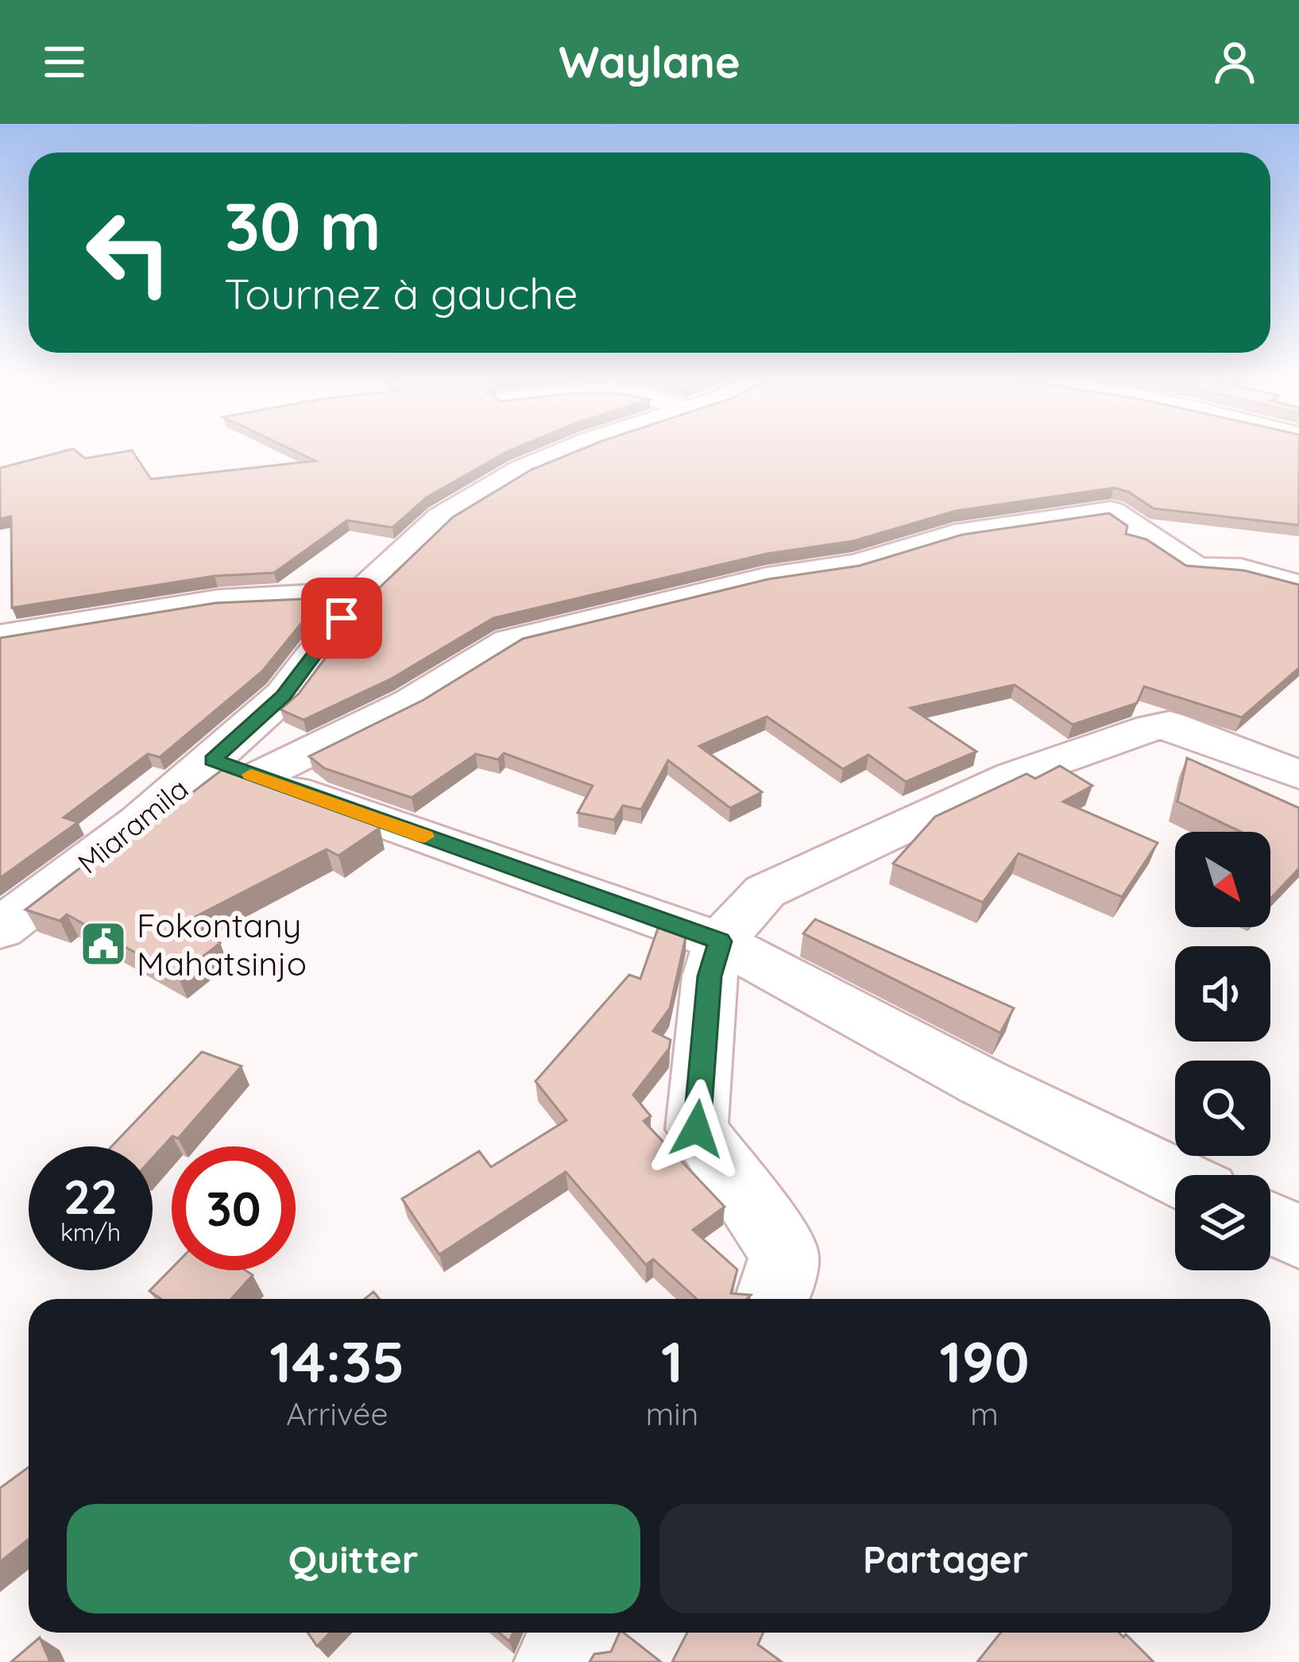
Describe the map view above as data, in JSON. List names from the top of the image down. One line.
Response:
{"streets":{"main road":["Miaramila"]},"places":{"public building":["Fokontany Mahatsinjo"]},"north":"bottom right","page":{"header":"Waylane","turn":["30 m","Tournez à gauche"],"speed":"22 km/h","limit":"30","eta":["14:35","Arrivée","1","min","190","m"],"buttons":["Quitter","Partager"]}}
